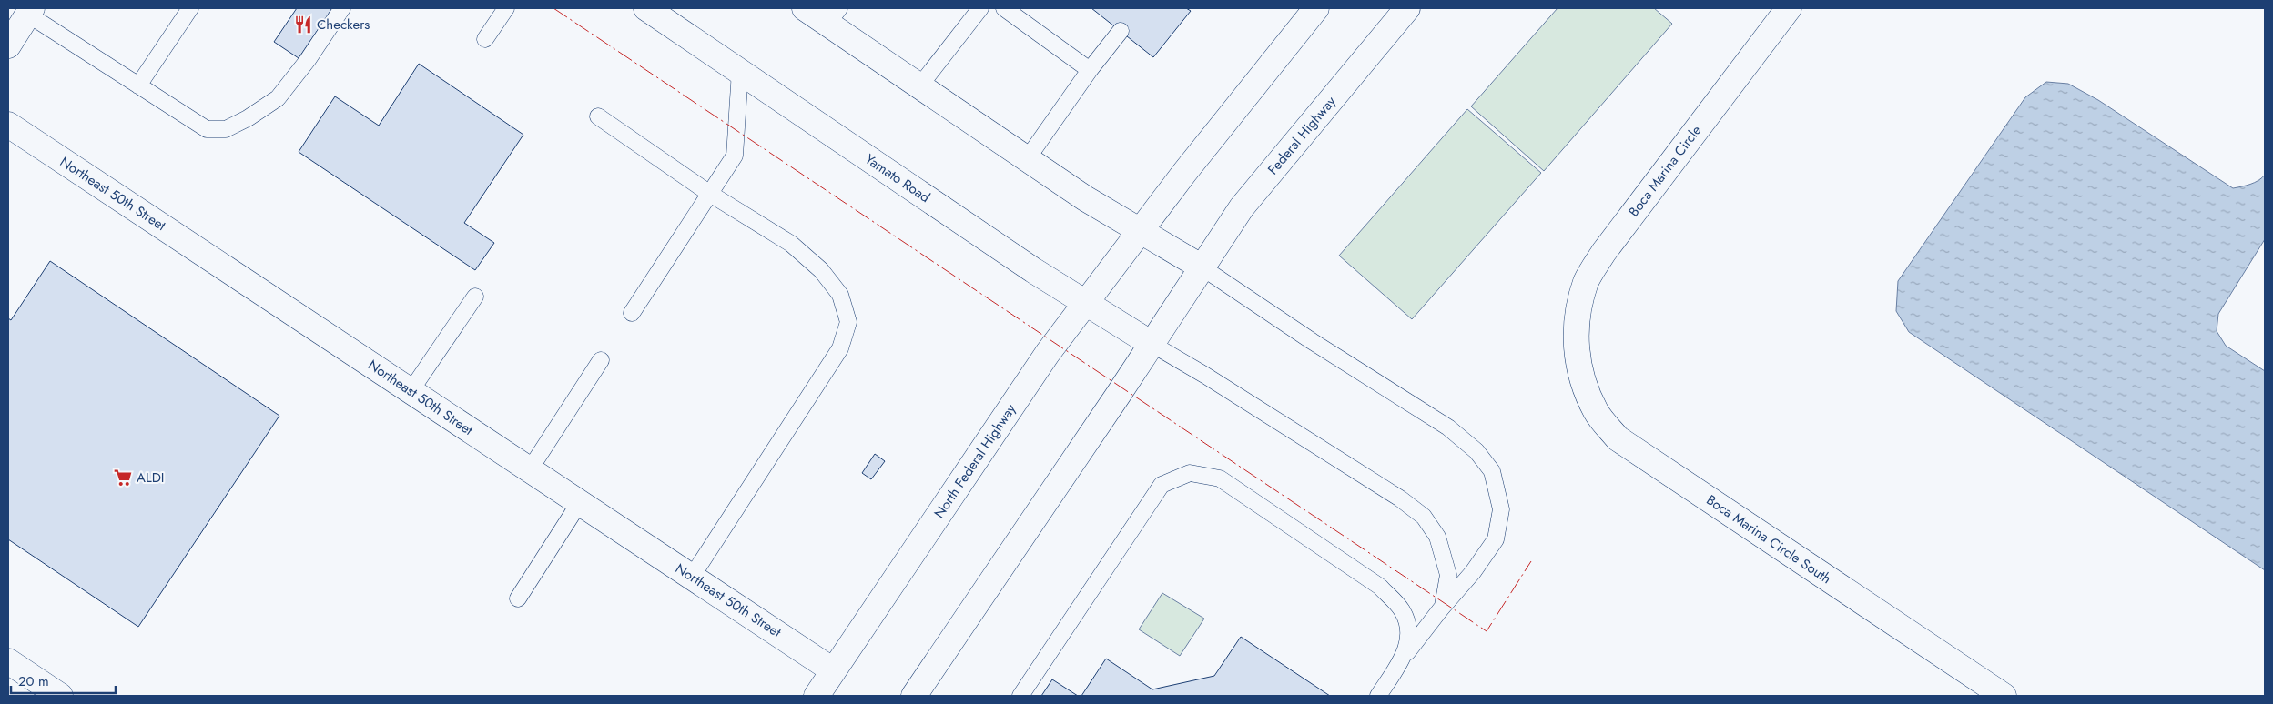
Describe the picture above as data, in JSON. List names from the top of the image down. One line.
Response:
{"streets":{"main road":["Federal Highway","Boca Marina Circle","Yamato Road","Northeast 50th Street","North Federal Highway","Boca Marina Circle South"]},"crossings":[["Boca Marina Circle","Boca Marina Circle South"],["Yamato Road","North Federal Highway"],["Northeast 50th Street","North Federal Highway"]],"places":{"restaurant":["Checkers"],"supermarket":["ALDI"]},"scale_bar":"20 m"}
